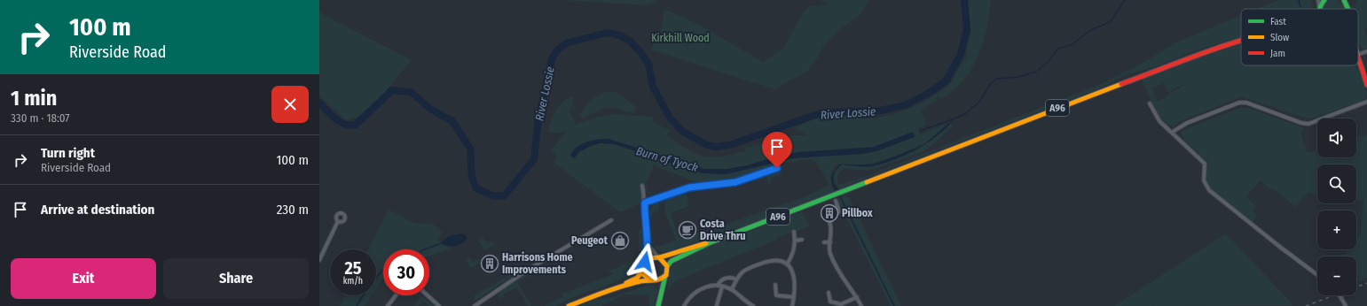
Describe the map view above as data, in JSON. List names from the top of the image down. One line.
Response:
{"streets":{"main road":["A96"]},"water":["River Lossie","Burn of Tyock"],"parks":["Kirkhill Wood"],"places":{"building":["Pillbox","Harrisons Home Improvements"],"cafe":["Costa Drive Thru"],"shop":["Peugeot"]},"legend":["Fast","Slow","Jam"],"page":{"turn":["100 m","Riverside Road"],"heading":["1 min","330 m · 18:07"],"map_buttons":["+","−"],"list":[{"name":"Turn right","note":"Riverside Road","value":"100 m"},{"name":"Arrive at destination","value":"230 m"}],"speed":"25 km/h","limit":"30","buttons":["Exit","Share"]}}
